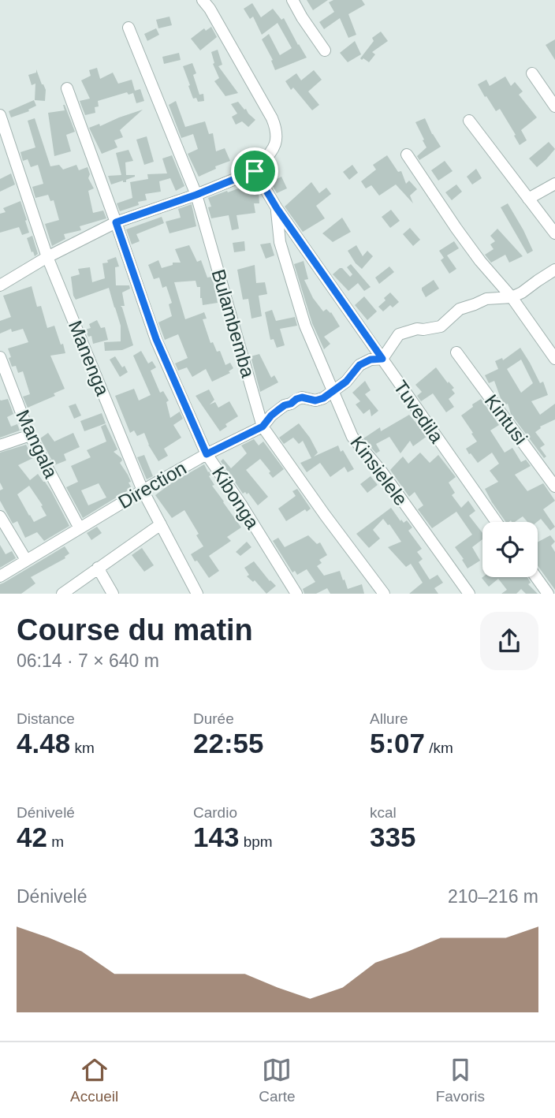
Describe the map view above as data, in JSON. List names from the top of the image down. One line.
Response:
{"streets":{"street":["Bulambemba","Manenga","Tuvedila","Kintusi","Mangala","Kinsielele","Direction","Kibonga"]},"crossings":[["Bulambemba","Direction"],["Manenga","Direction"],["Tuvedila","Kinsielele"],["Tuvedila","Direction"],["Mangala","Direction"],["Kinsielele","Direction"],["Direction","Kibonga"]],"page":{"heading":["Course du matin","06:14 · 7 × 640 m"],"stats":[["Distance","4.48 km"],["Durée","22:55"],["Allure","5:07 /km"],["Dénivelé","42 m"],["Cardio","143 bpm"],["kcal","335"]],"chart":["Dénivelé","210–216 m"],"tabs":["Accueil","Carte","Favoris"]}}
